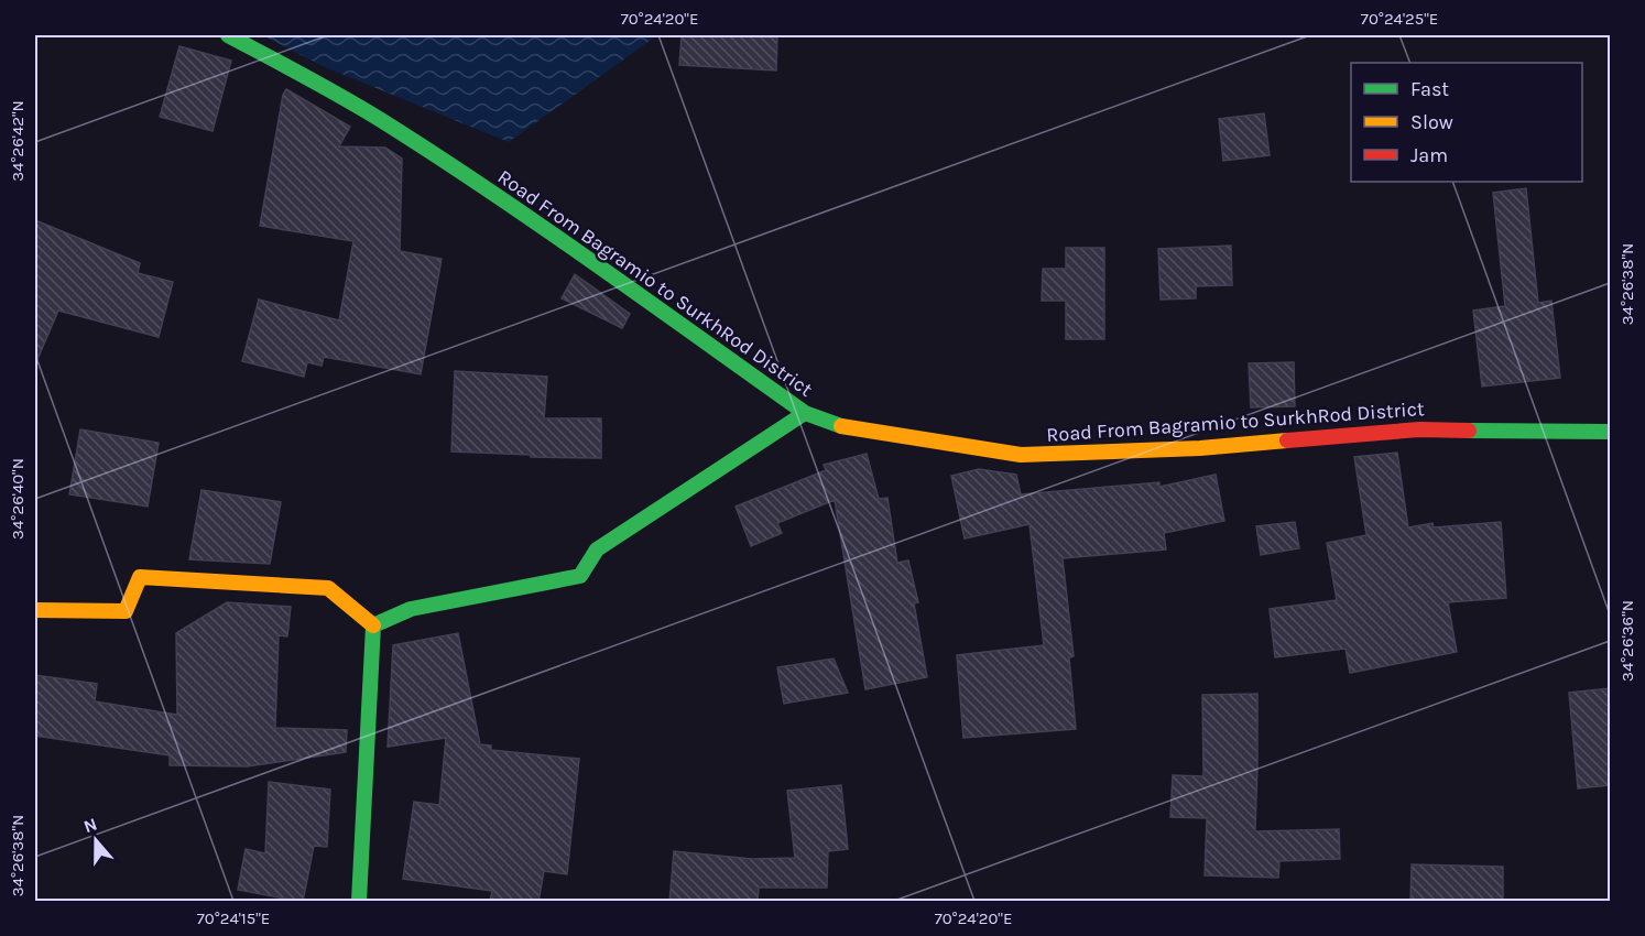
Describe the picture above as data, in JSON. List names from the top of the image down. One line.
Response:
{"streets":{"street":["Road From Bagramio to SurkhRod District"]},"legend":["Fast","Slow","Jam"],"north":"top","coordinates":["70°24'20\"E","70°24'25\"E","34°26'42\"N","34°26'38\"N","34°26'40\"N","34°26'36\"N","70°24'15\"E"]}
